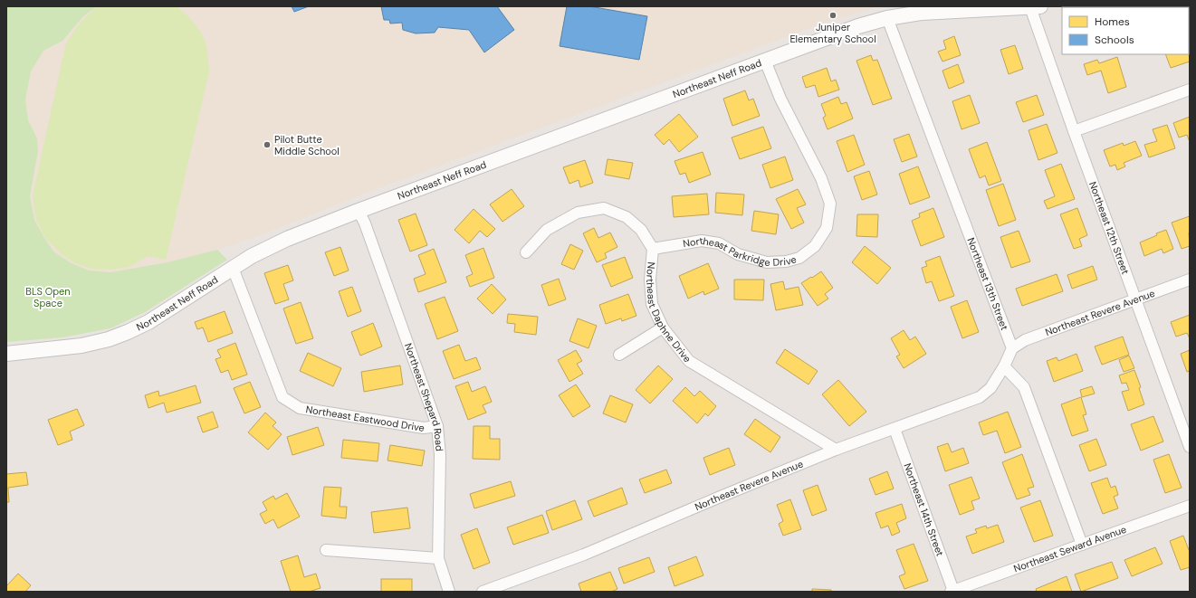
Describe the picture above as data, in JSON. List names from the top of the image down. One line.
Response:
{"streets":{"main road":["Northeast Neff Road"],"street":["Northeast 12th Street","Northeast Parkridge Drive","Northeast 13th Street","Northeast Daphne Drive","Northeast Revere Avenue","Northeast Shepard Road","Northeast Eastwood Drive","Northeast 14th Street","Northeast Seward Avenue"]},"crossings":[["Northeast Neff Road","Northeast 12th Street"],["Northeast Neff Road","Northeast Parkridge Drive"],["Northeast Neff Road","Northeast 13th Street"],["Northeast Neff Road","Northeast Shepard Road"],["Northeast Neff Road","Northeast Eastwood Drive"],["Northeast 12th Street","Northeast Revere Avenue"],["Northeast Parkridge Drive","Northeast Daphne Drive"],["Northeast 13th Street","Northeast Revere Avenue"],["Northeast Daphne Drive","Northeast Revere Avenue"],["Northeast Revere Avenue","Northeast 14th Street"],["Northeast Shepard Road","Northeast Eastwood Drive"],["Northeast 14th Street","Northeast Seward Avenue"]],"parks":["BLS Open Space"],"places":["Juniper Elementary School","Pilot Butte Middle School"],"legend":["Homes","Schools"]}
